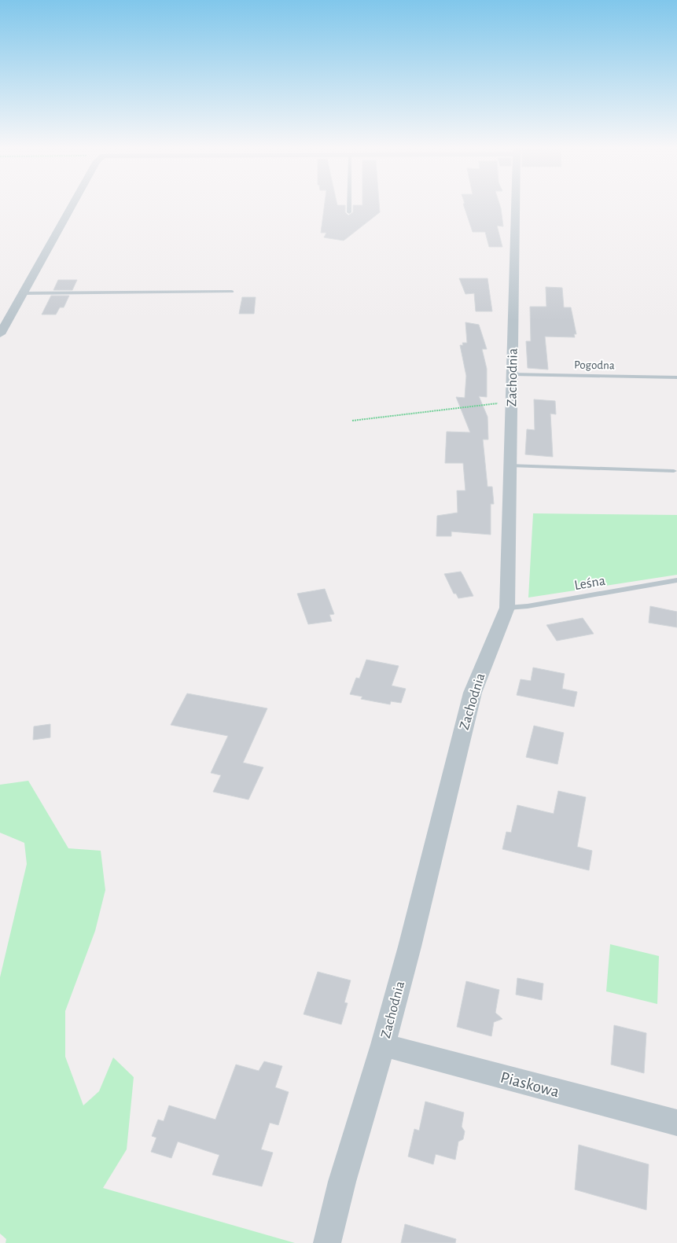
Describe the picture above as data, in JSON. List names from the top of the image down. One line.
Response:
{"streets":{"street":["Zachodnia","Piaskowa"],"lane":["Pogodna","Leśna"]},"crossings":[["Pogodna","Zachodnia"],["Zachodnia","Leśna"],["Zachodnia","Piaskowa"]]}
